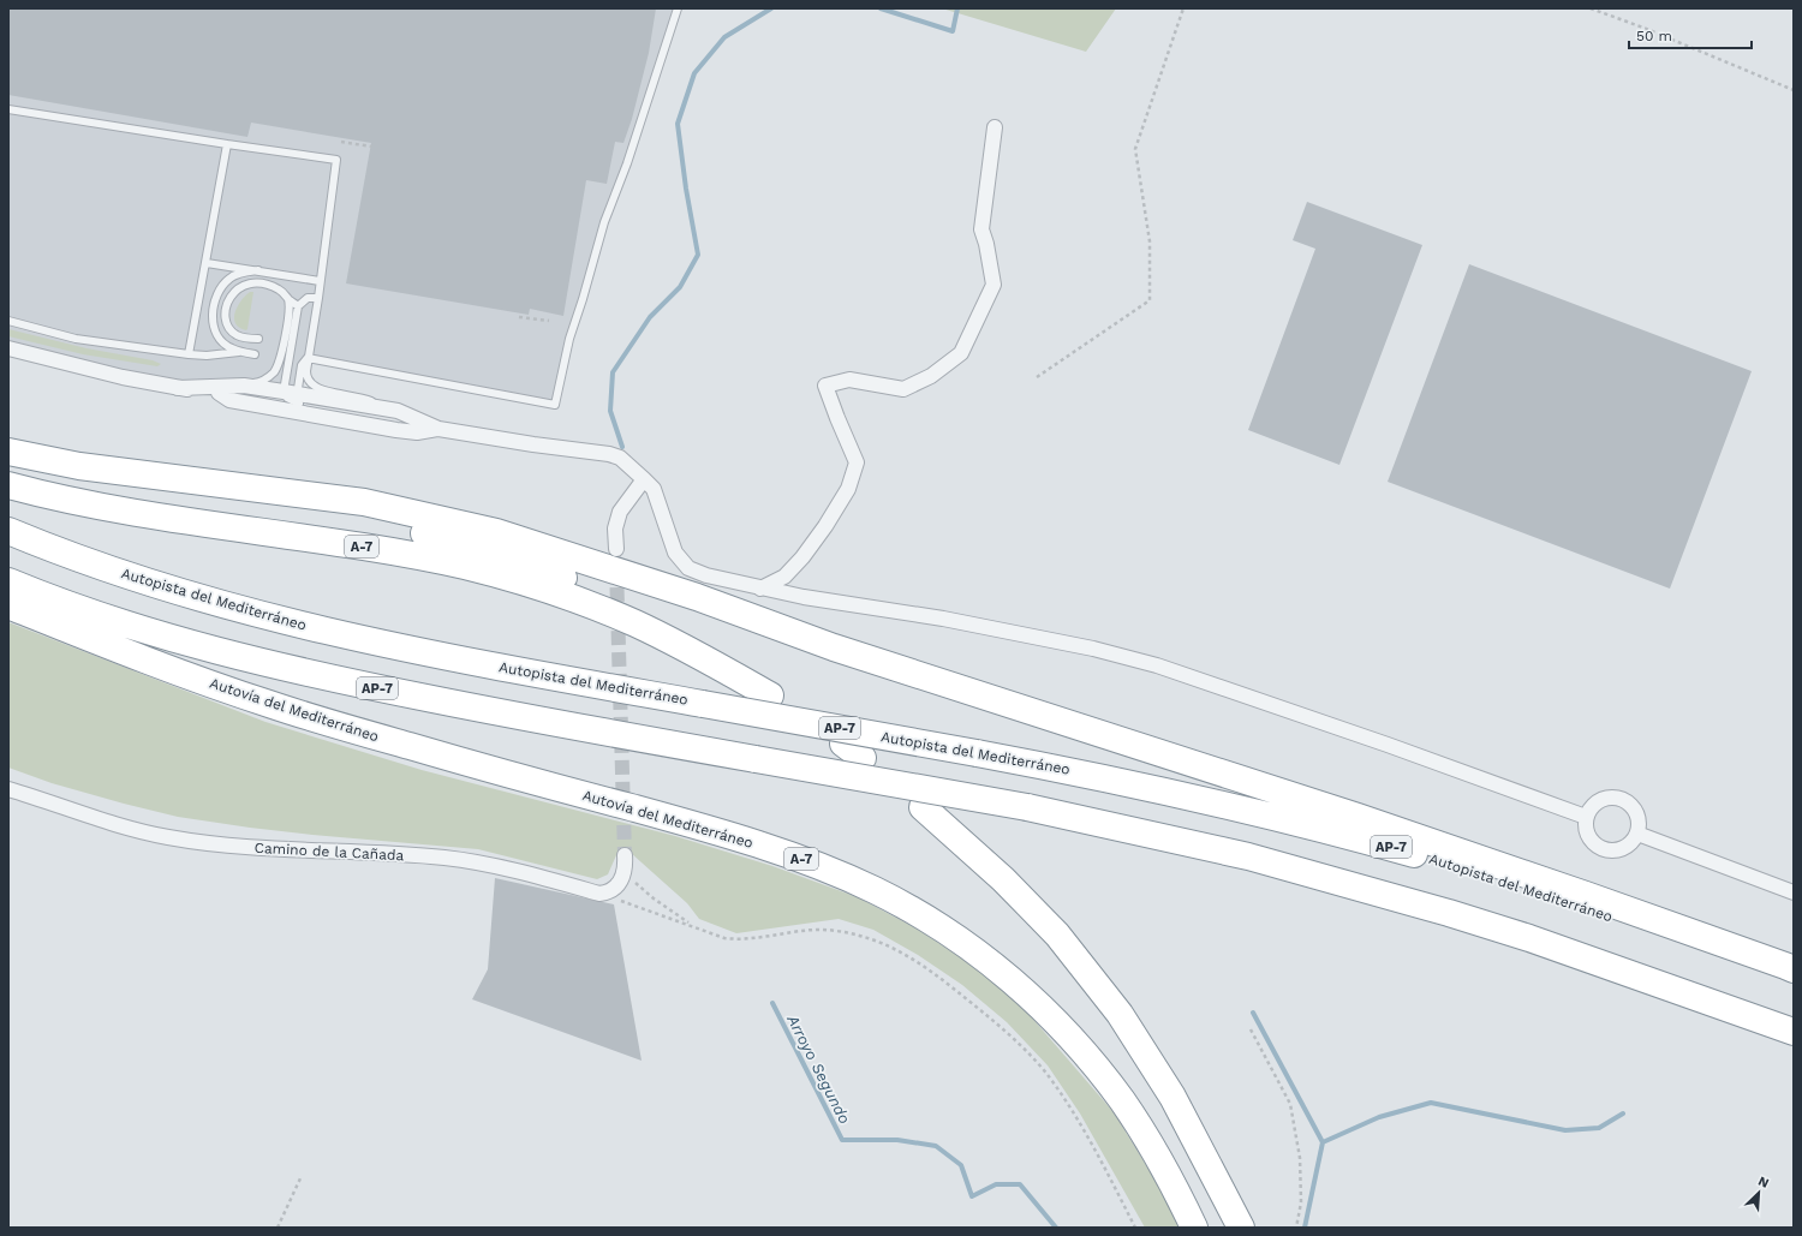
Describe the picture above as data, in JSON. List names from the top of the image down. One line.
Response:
{"streets":{"highway":["A-7","Autopista del Mediterráneo","AP-7","Autovía del Mediterráneo"],"street":["Camino de la Cañada"]},"water":["Arroyo Segundo"],"scale_bar":"50 m","north":"top right"}
